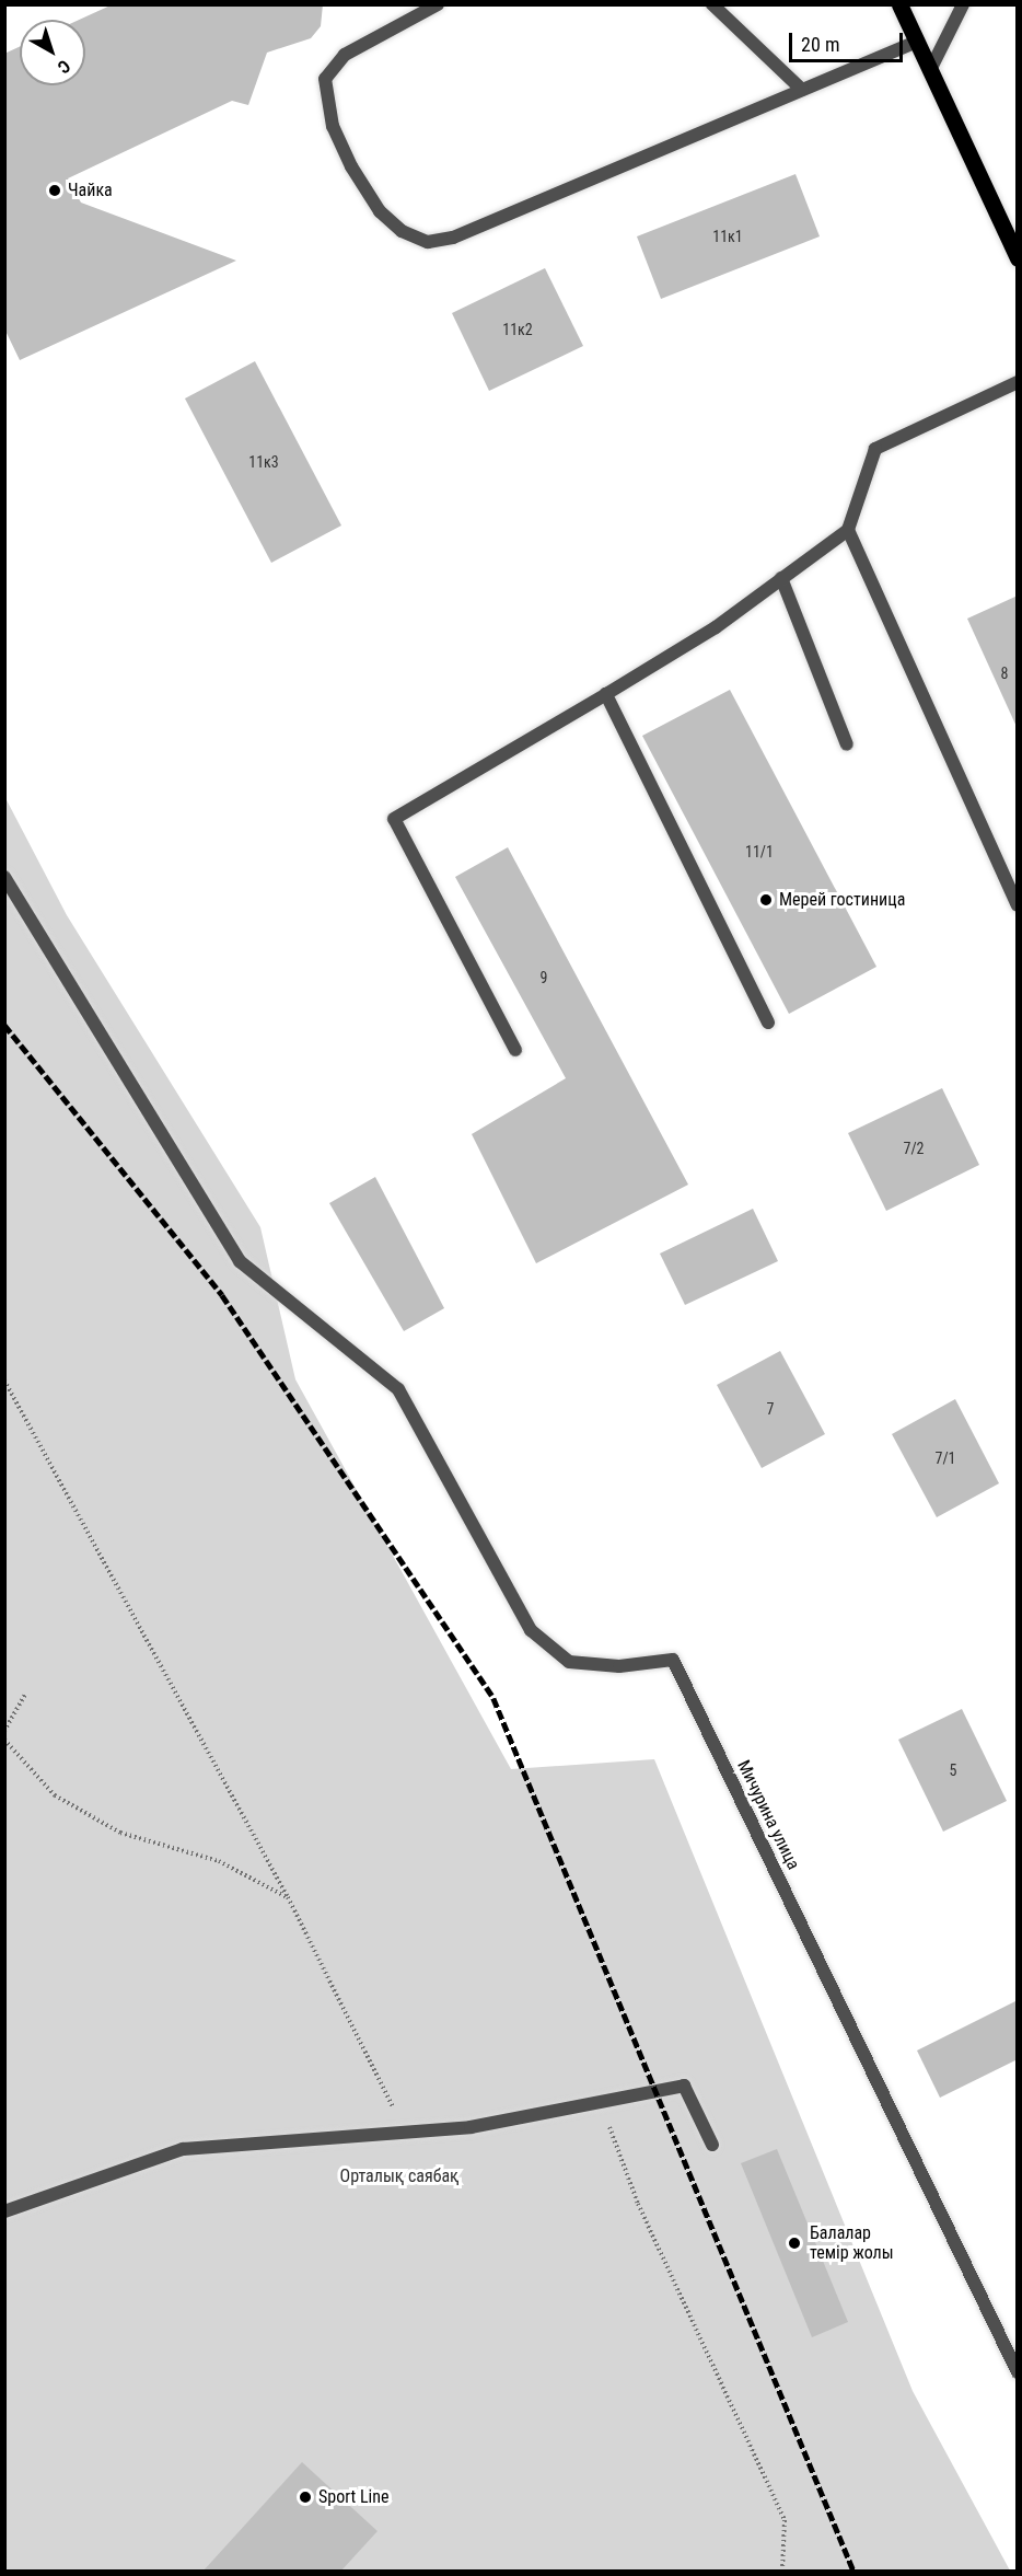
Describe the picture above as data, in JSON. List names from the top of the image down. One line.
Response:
{"streets":{"street":["Мичурина улица"]},"parks":["Орталық саябақ"],"places":["Чайка","Мерей гостиница","Балалар темір жолы","Sport Line"],"house_numbers":["11к1","11к2","11к3","8","11/1","9","7/2","7","7/1","5"],"scale_bar":"20 m","north":"bottom right"}
